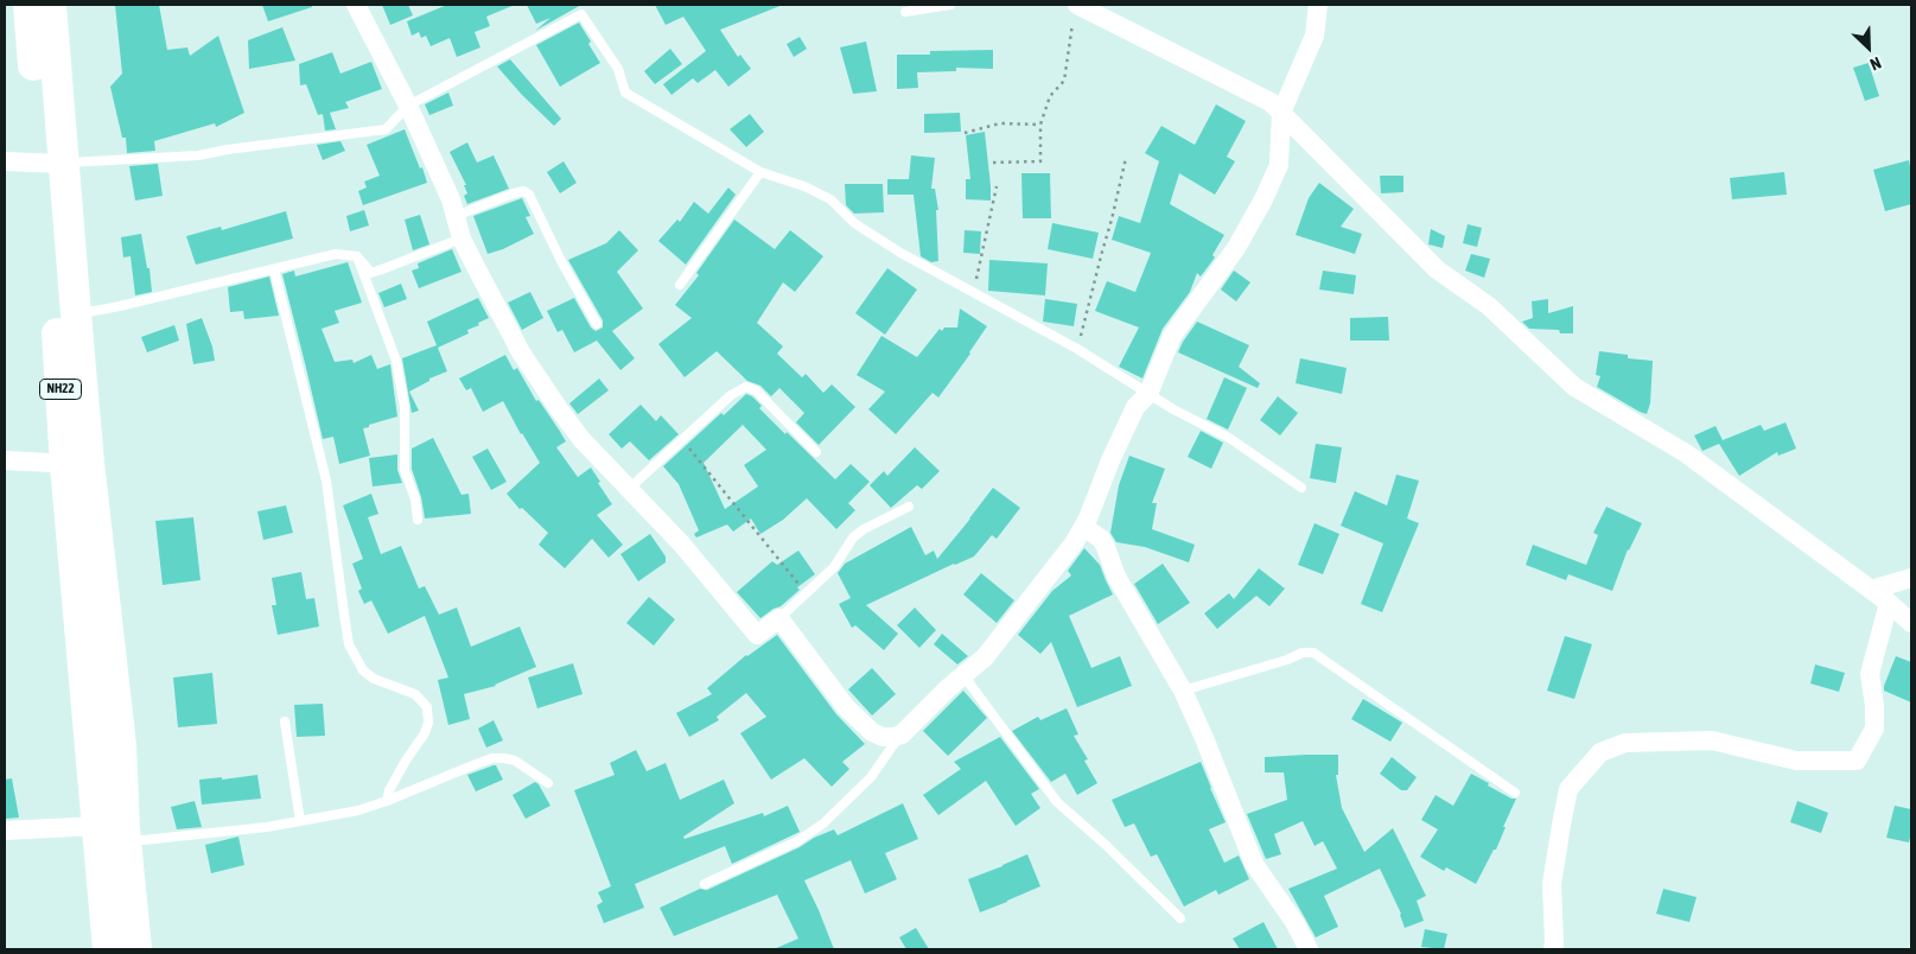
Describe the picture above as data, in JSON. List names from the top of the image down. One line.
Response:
{"streets":{"highway":["NH22"]},"north":"bottom right"}
